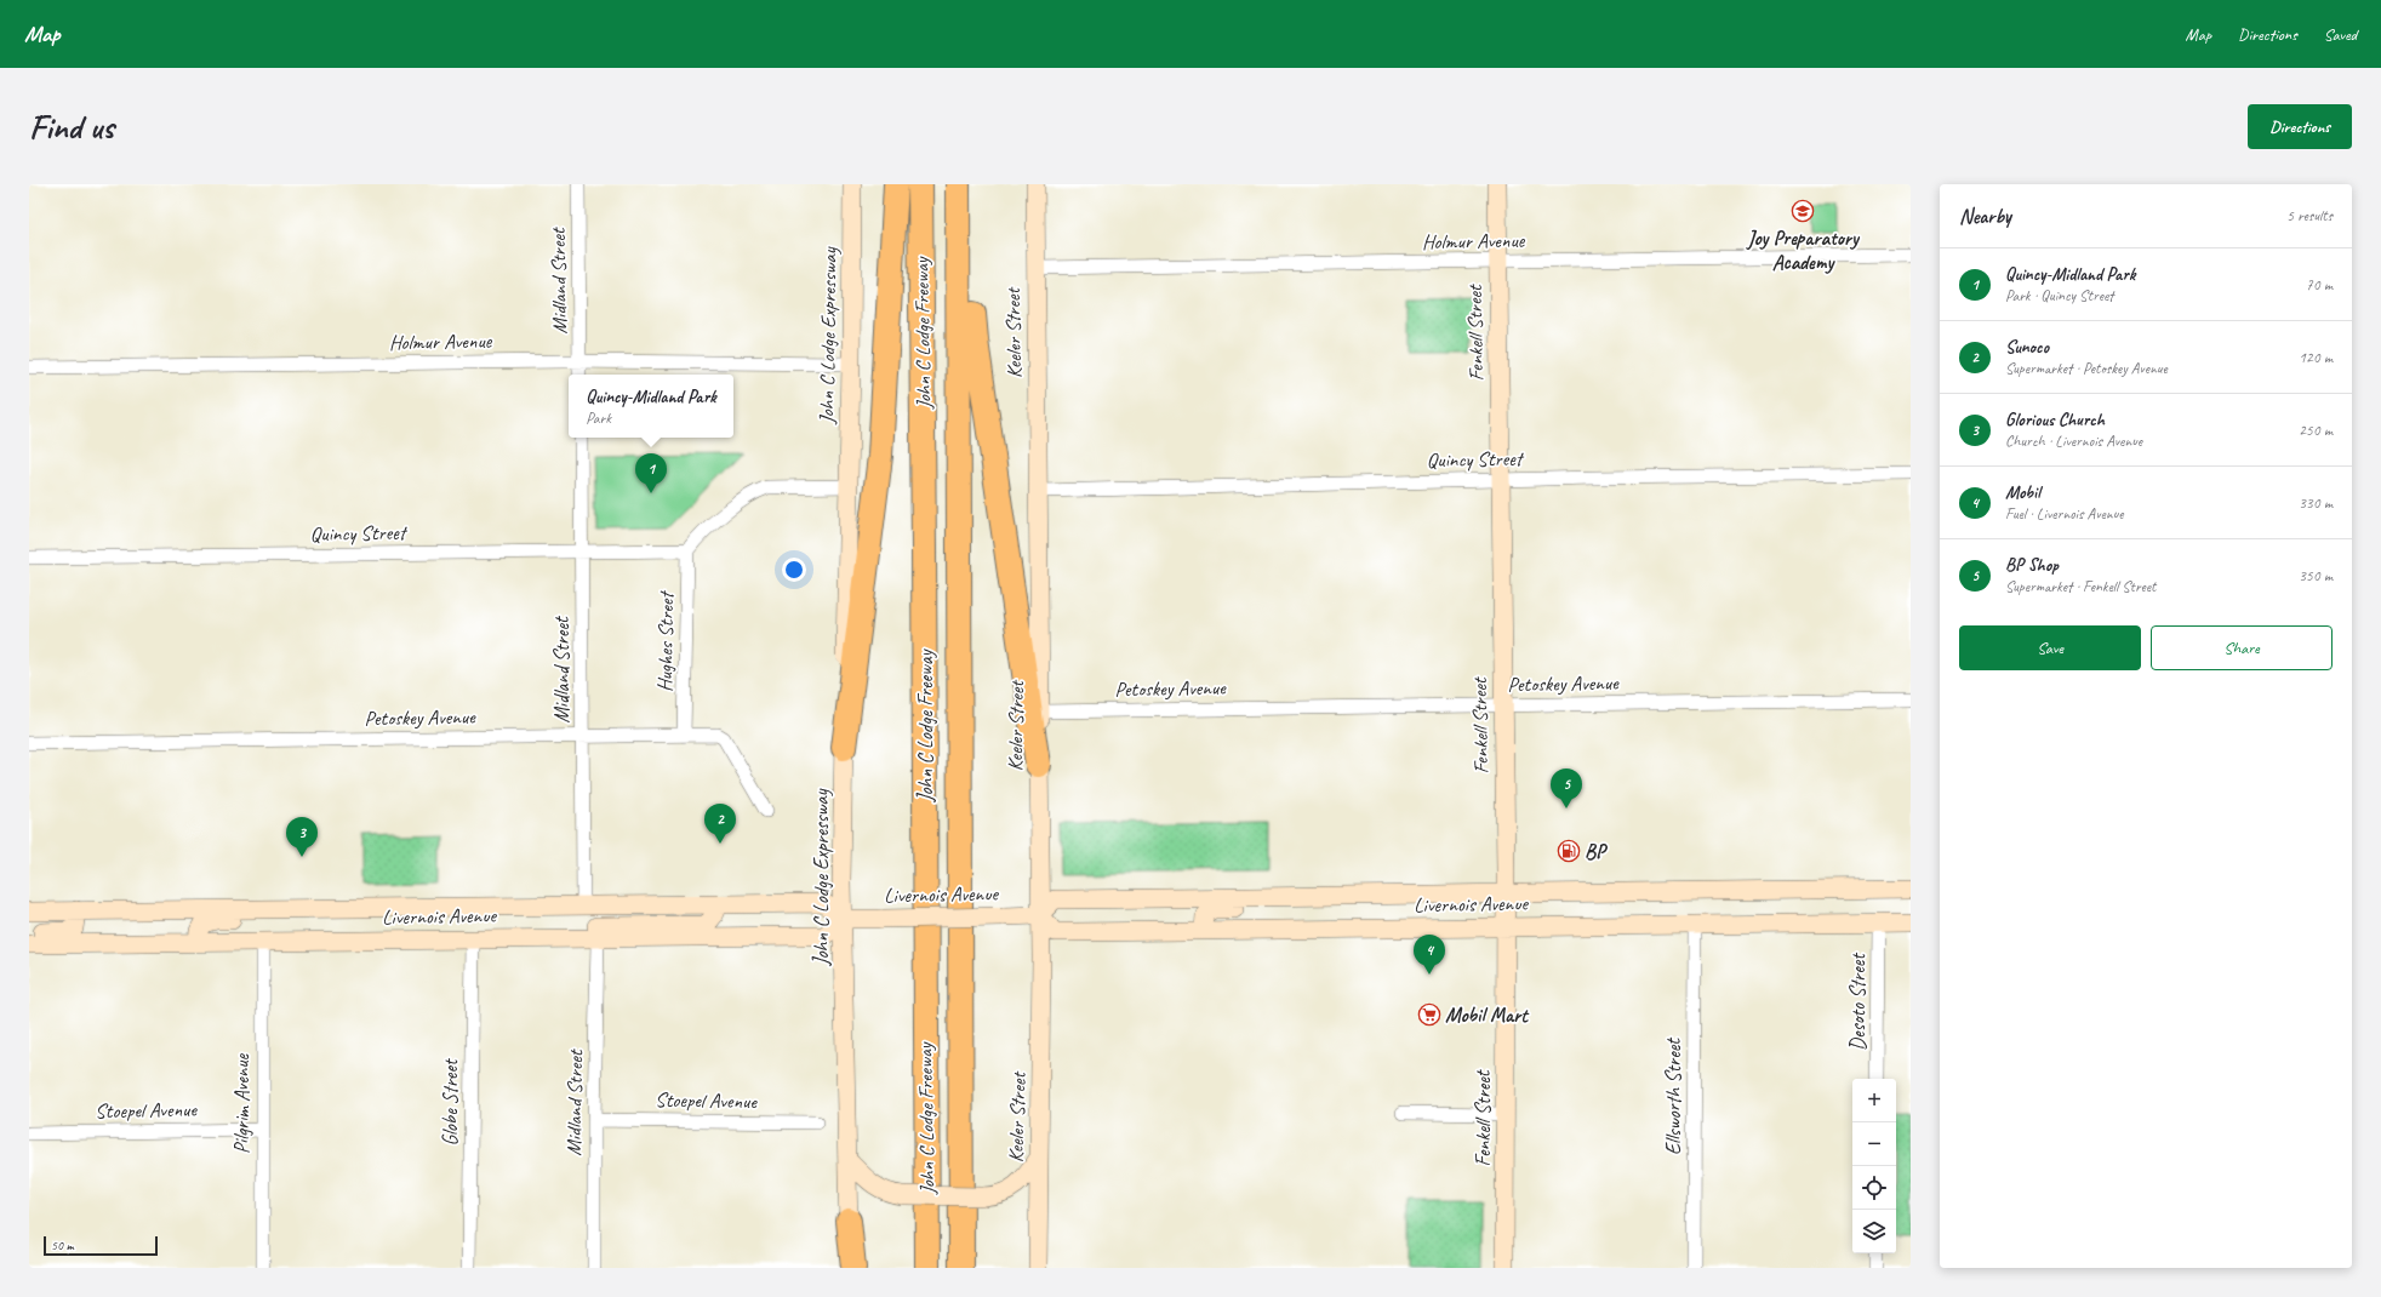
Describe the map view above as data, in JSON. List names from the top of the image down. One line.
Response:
{"streets":{"highway":["John C Lodge Freeway"],"main road":["Keeler Street","Fenkell Street","John C Lodge Expressway","Livernois Avenue"],"street":["Holmur Avenue","Midland Street","Quincy Street","Hughes Street","Petoskey Avenue","Desoto Street","Ellsworth Street","Stoepel Avenue","Globe Street","Pilgrim Avenue"]},"crossings":[["Holmur Avenue","Midland Street"],["Holmur Avenue","Keeler Street"],["Holmur Avenue","Fenkell Street"],["Holmur Avenue","John C Lodge Expressway"],["Midland Street","Quincy Street"],["Midland Street","Petoskey Avenue"],["Midland Street","Livernois Avenue"],["Midland Street","Stoepel Avenue"],["Keeler Street","Quincy Street"],["Keeler Street","Petoskey Avenue"],["Keeler Street","Livernois Avenue"],["Fenkell Street","Quincy Street"],["Fenkell Street","Petoskey Avenue"],["Fenkell Street","Livernois Avenue"],["John C Lodge Expressway","Livernois Avenue"],["Quincy Street","Hughes Street"],["Hughes Street","Petoskey Avenue"],["Livernois Avenue","Desoto Street"],["Livernois Avenue","Ellsworth Street"],["Livernois Avenue","Globe Street"],["Livernois Avenue","Pilgrim Avenue"],["Stoepel Avenue","Pilgrim Avenue"]],"places":{"school or university":["Joy Preparatory Academy"],"fuel station":["BP"],"supermarket":["Mobil Mart"]},"scale_bar":"50 m","page":{"header":"Map","nav":["Map","Directions","Saved"],"buttons":["Directions",["Save","Share"]],"title":"Find us","heading":["Nearby","5 results"],"list":[{"mark":"1","name":"Quincy-Midland Park","note":"Park · Quincy Street","value":"70 m"},{"mark":"2","name":"Sunoco","note":"Supermarket · Petoskey Avenue","value":"120 m"},{"mark":"3","name":"Glorious Church","note":"Church · Livernois Avenue","value":"250 m"},{"mark":"4","name":"Mobil","note":"Fuel · Livernois Avenue","value":"330 m"},{"mark":"5","name":"BP Shop","note":"Supermarket · Fenkell Street","value":"350 m"}],"popup":["Quincy-Midland Park","Park"],"pins":["1","5","2","3","4"],"map_buttons":["+","−"],"scale":"50 m"}}
